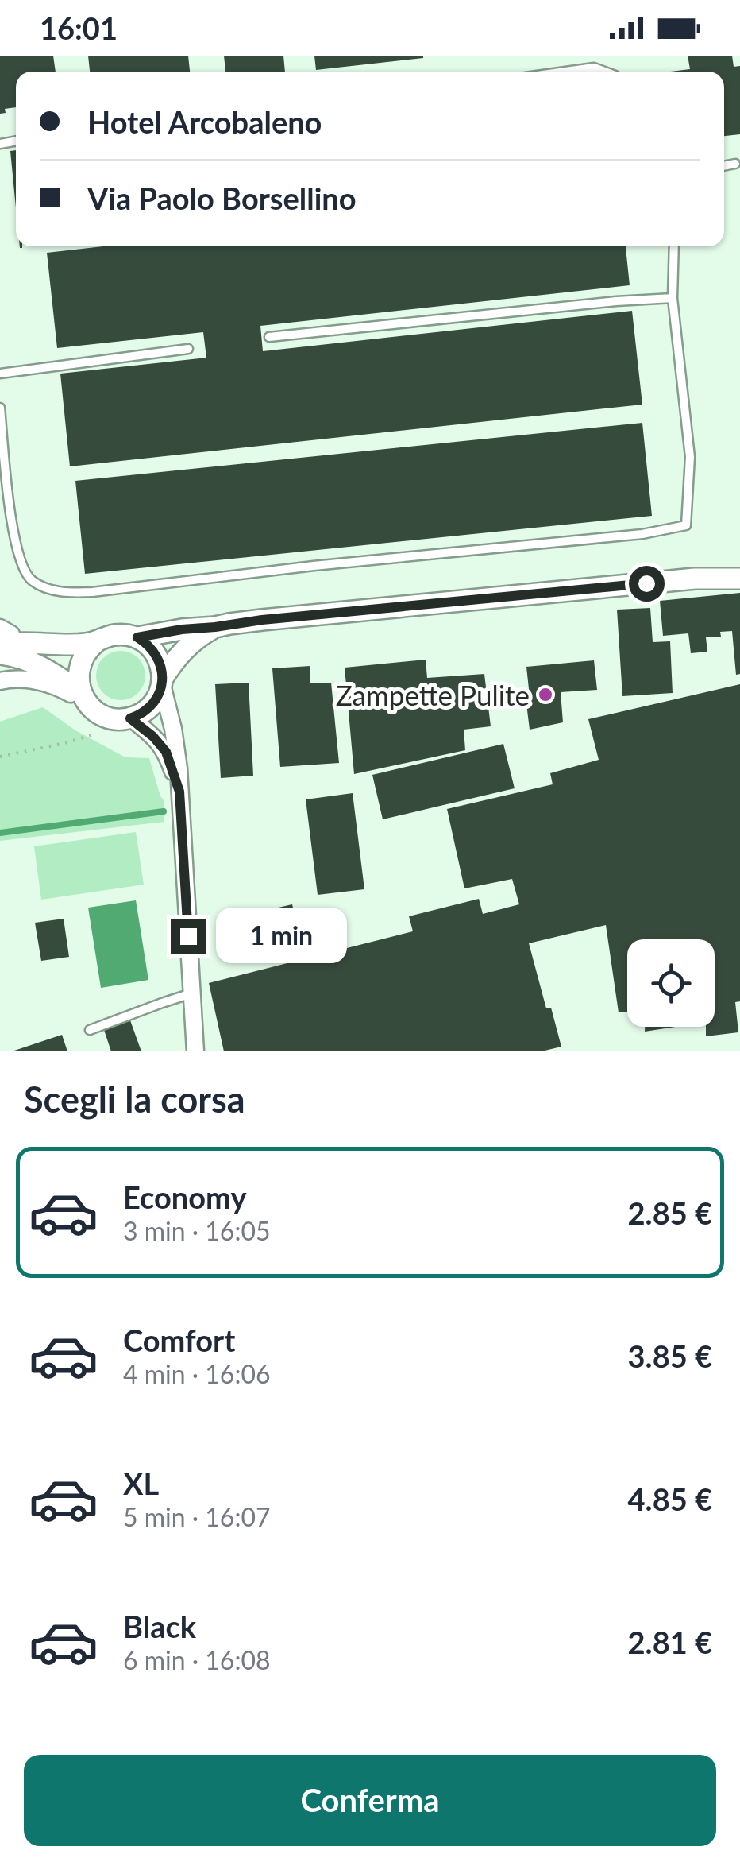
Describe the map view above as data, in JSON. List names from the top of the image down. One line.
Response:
{"places":["Zampette Pulite"],"page":{"status":"16:01","banner":["Hotel Arcobaleno","Via Paolo Borsellino"],"bubble":"1 min","heading":"Scegli la corsa","list":[{"name":"Economy","note":"3 min · 16:05","value":"2.85 €"},{"name":"Comfort","note":"4 min · 16:06","value":"3.85 €"},{"name":"XL","note":"5 min · 16:07","value":"4.85 €"},{"name":"Black","note":"6 min · 16:08","value":"2.81 €"}],"buttons":"Conferma"}}
